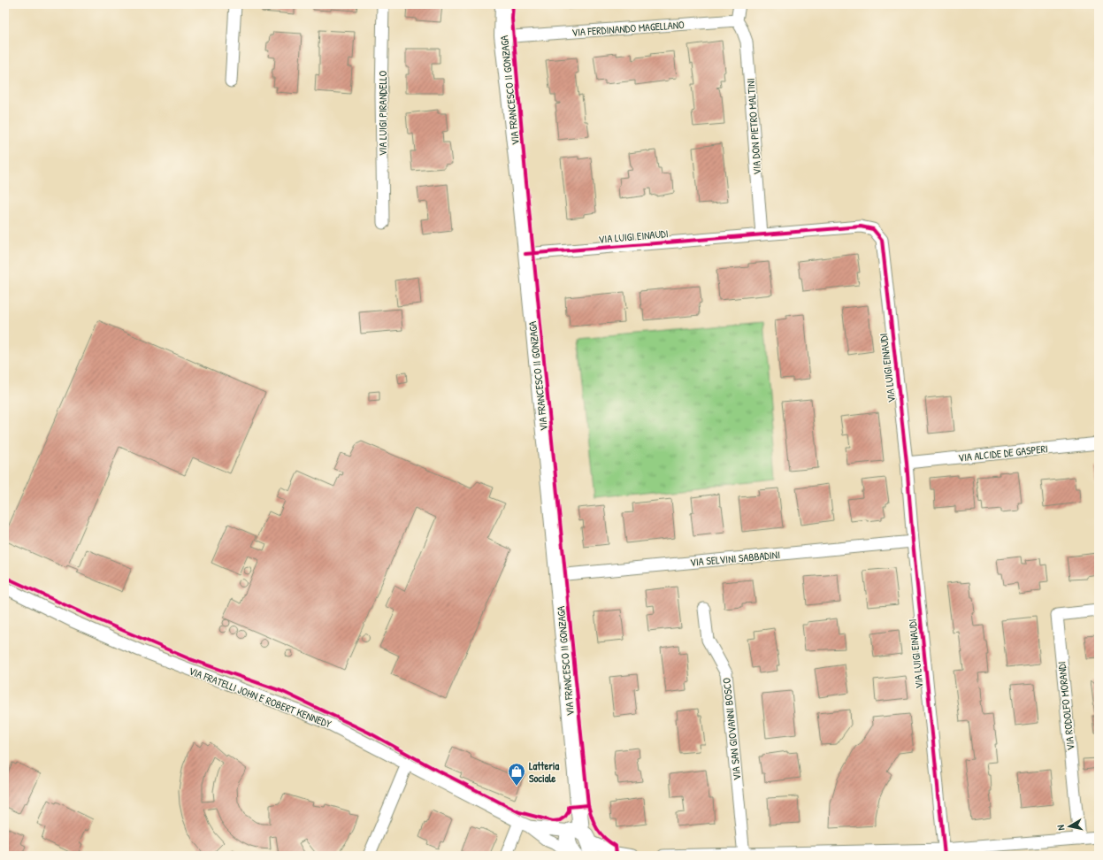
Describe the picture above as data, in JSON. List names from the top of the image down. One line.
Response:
{"streets":{"street":["VIA FERDINANDO MAGELLANO","VIA FRANCESCO II GONZAGA","VIA LUIGI PIRANDELLO","VIA DON PIETRO MALTINI","VIA LUIGI EINAUDI","VIA ALCIDE DE GASPERI","VIA SELVINI SABBADINI","VIA FRATELLI JOHN E ROBERT KENNEDY","VIA RODOLFO MORANDI","VIA SAN GIOVANNI BOSCO"]},"crossings":[["VIA FERDINANDO MAGELLANO","VIA FRANCESCO II GONZAGA"],["VIA FERDINANDO MAGELLANO","VIA DON PIETRO MALTINI"],["VIA FRANCESCO II GONZAGA","VIA LUIGI EINAUDI"],["VIA FRANCESCO II GONZAGA","VIA SELVINI SABBADINI"],["VIA FRANCESCO II GONZAGA","VIA FRATELLI JOHN E ROBERT KENNEDY"],["VIA DON PIETRO MALTINI","VIA LUIGI EINAUDI"],["VIA LUIGI EINAUDI","VIA ALCIDE DE GASPERI"],["VIA LUIGI EINAUDI","VIA SELVINI SABBADINI"]],"places":{"shop":["Latteria Sociale"]},"north":"left"}
